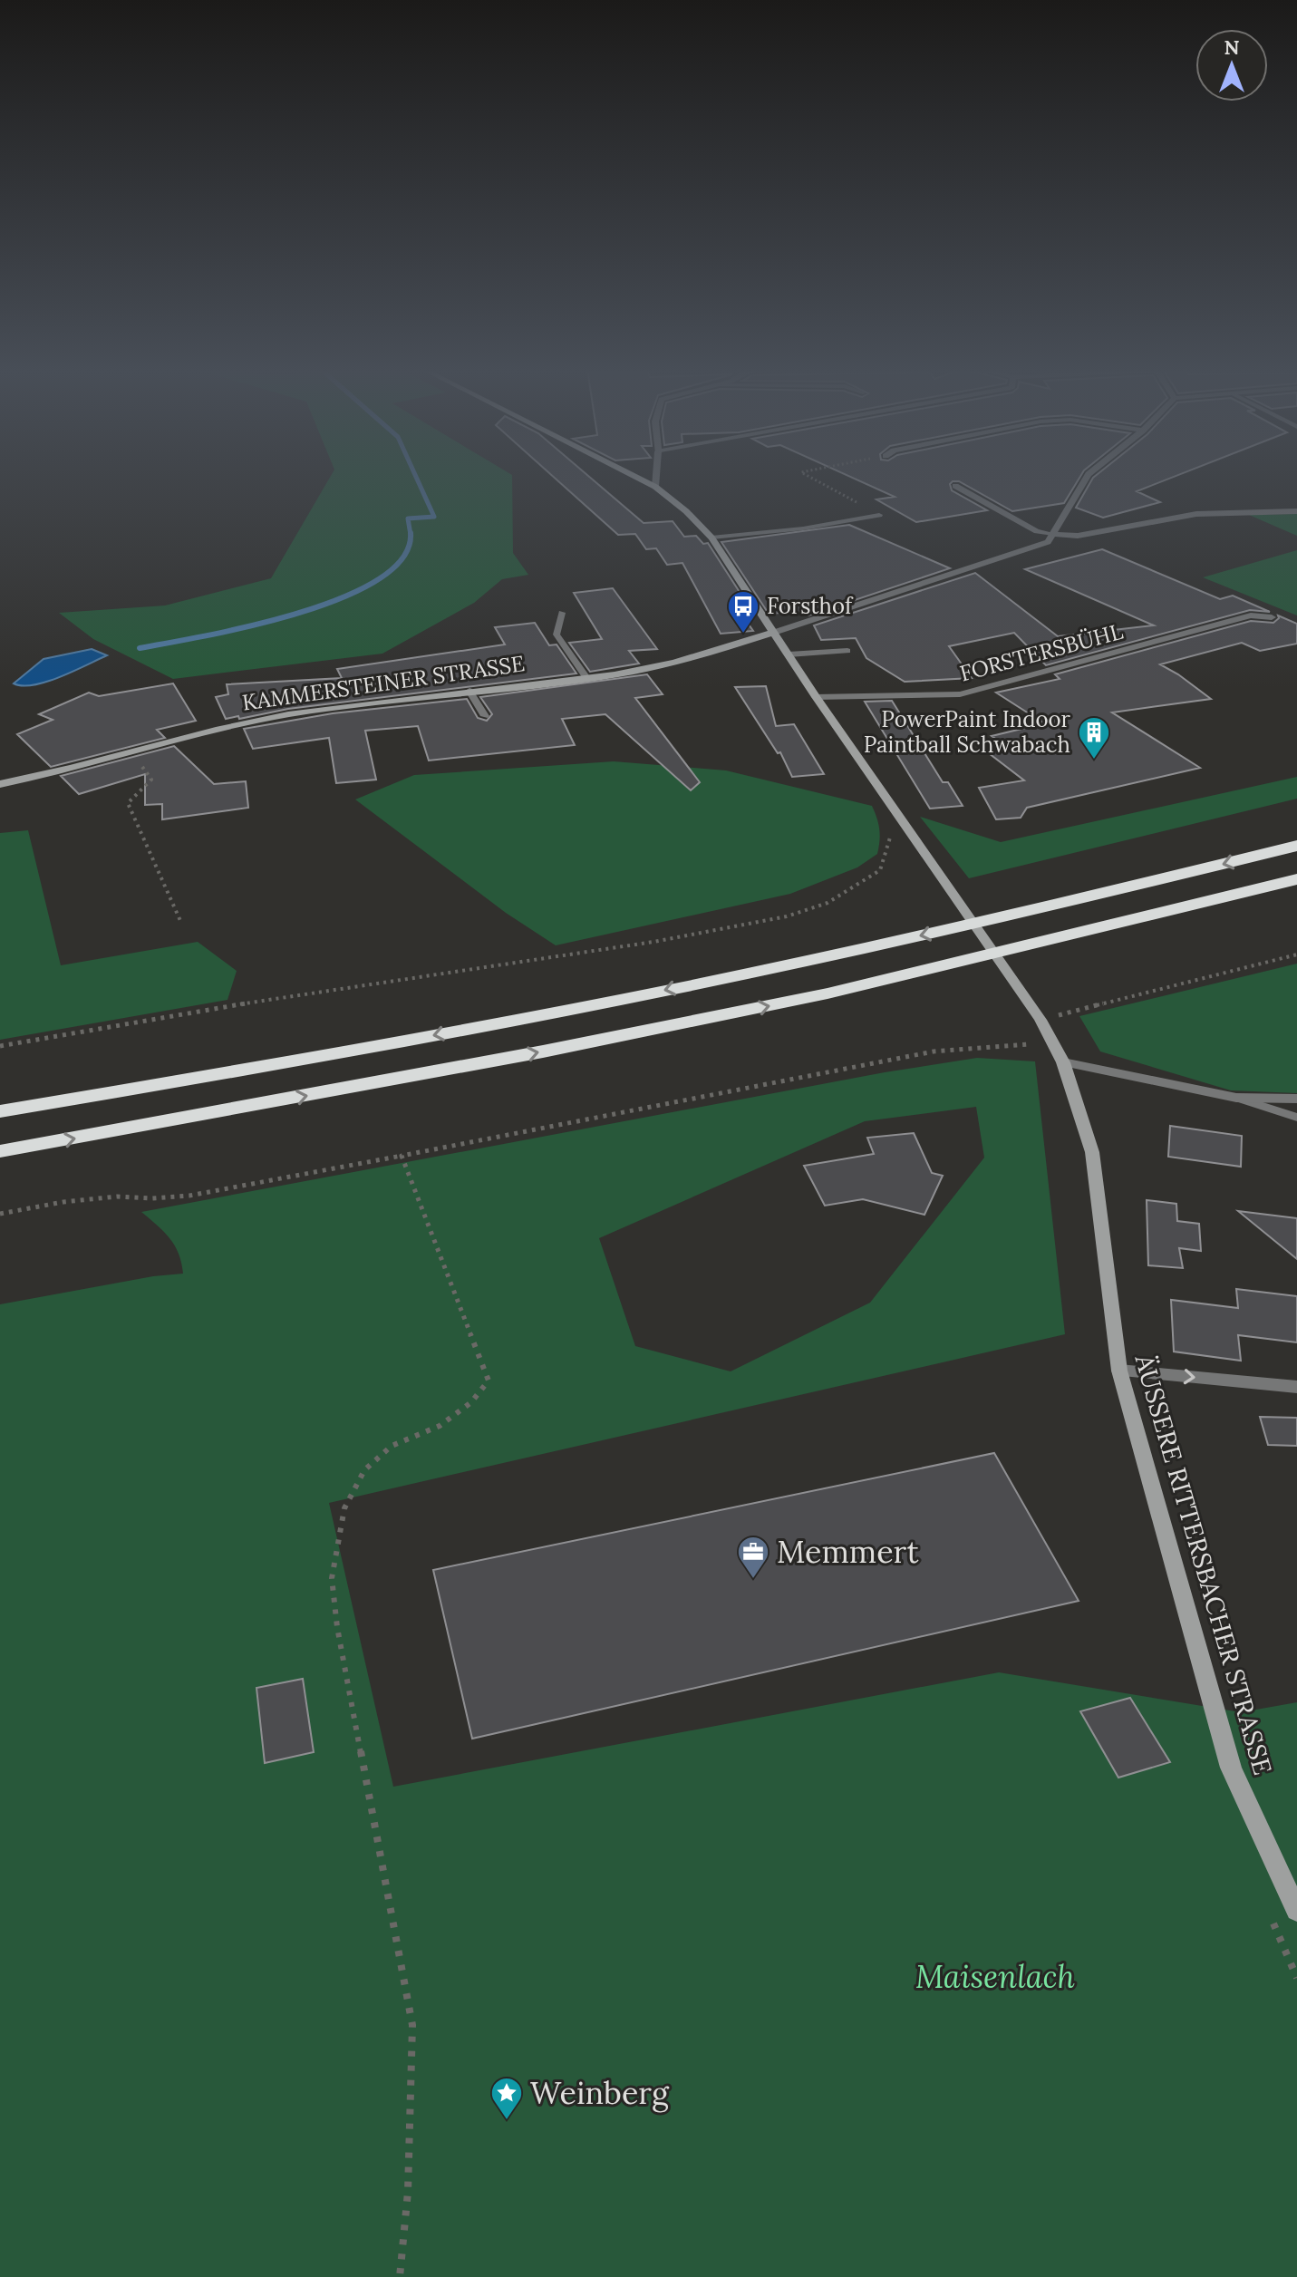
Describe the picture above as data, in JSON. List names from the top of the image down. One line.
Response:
{"streets":{"main road":["KAMMERSTEINER STRASSE","ÄUSSERE RITTERSBACHER STRASSE"],"street":["FORSTERSBÜHL"]},"crossings":[["FORSTERSBÜHL","ÄUSSERE RITTERSBACHER STRASSE"],["KAMMERSTEINER STRASSE","ÄUSSERE RITTERSBACHER STRASSE"]],"parks":["Maisenlach"],"places":{"bus stop":["Forsthof"],"building":["PowerPaint Indoor Paintball Schwabach"],"office":["Memmert"],"place":["Weinberg"]},"north":"top"}
